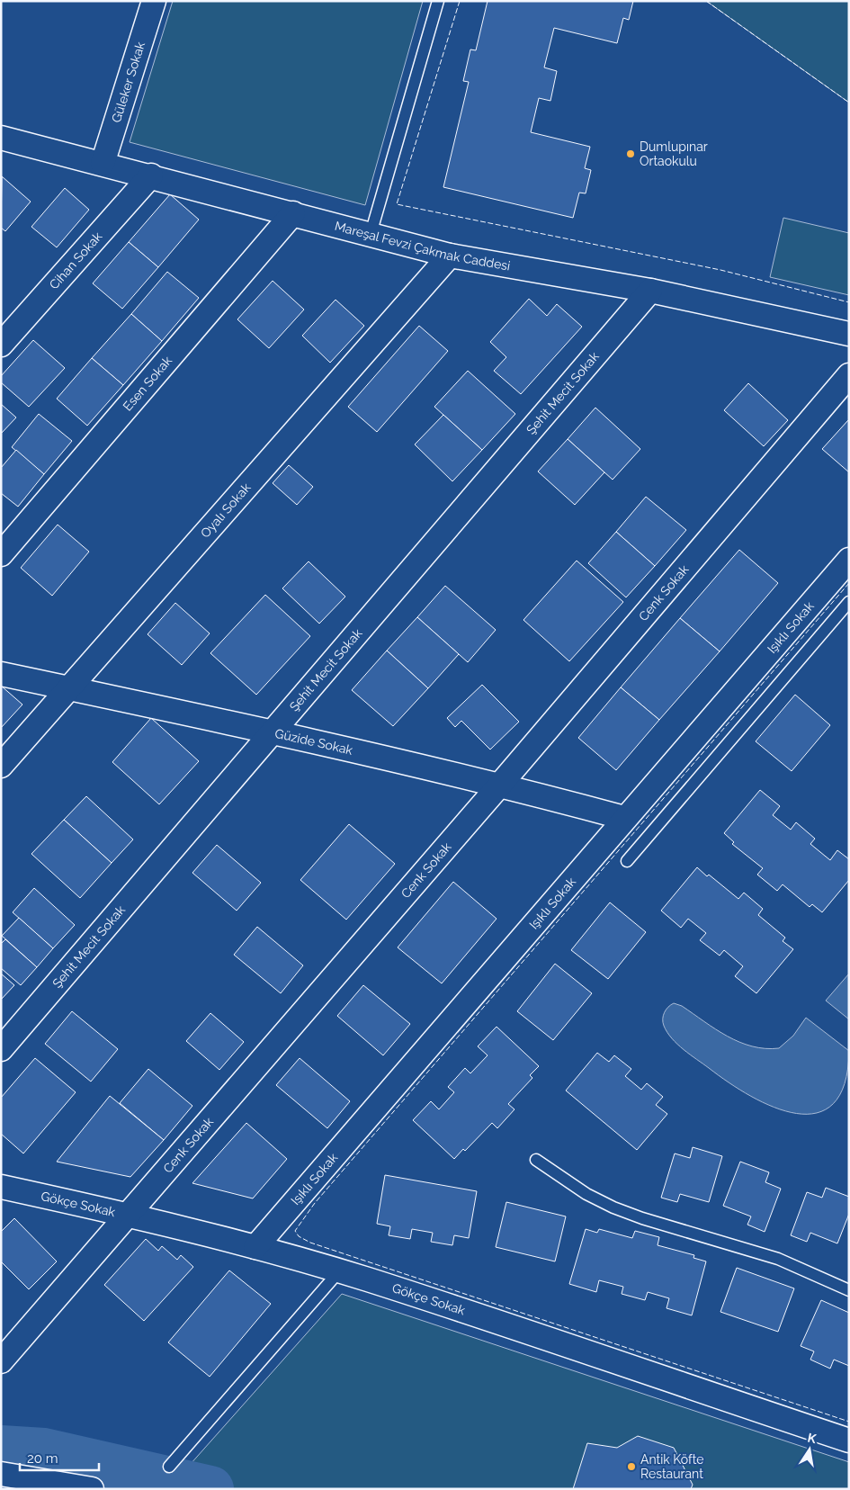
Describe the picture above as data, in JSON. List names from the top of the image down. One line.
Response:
{"streets":{"street":["Güleker Sokak","Mareşal Fevzi Çakmak Caddesi","Cihan Sokak","Esen Sokak","Şehit Mecit Sokak","Oyalı Sokak","Cenk Sokak","Işıklı Sokak","Güzide Sokak","Gökçe Sokak"]},"crossings":[["Güleker Sokak","Mareşal Fevzi Çakmak Caddesi"],["Mareşal Fevzi Çakmak Caddesi","Cihan Sokak"],["Mareşal Fevzi Çakmak Caddesi","Esen Sokak"],["Mareşal Fevzi Çakmak Caddesi","Şehit Mecit Sokak"],["Mareşal Fevzi Çakmak Caddesi","Oyalı Sokak"],["Şehit Mecit Sokak","Güzide Sokak"],["Oyalı Sokak","Güzide Sokak"],["Cenk Sokak","Güzide Sokak"],["Cenk Sokak","Gökçe Sokak"],["Işıklı Sokak","Güzide Sokak"],["Işıklı Sokak","Gökçe Sokak"]],"places":["Dumlupınar Ortaokulu","Antik Köfte Restaurant"],"scale_bar":"20 m","north":"top"}
